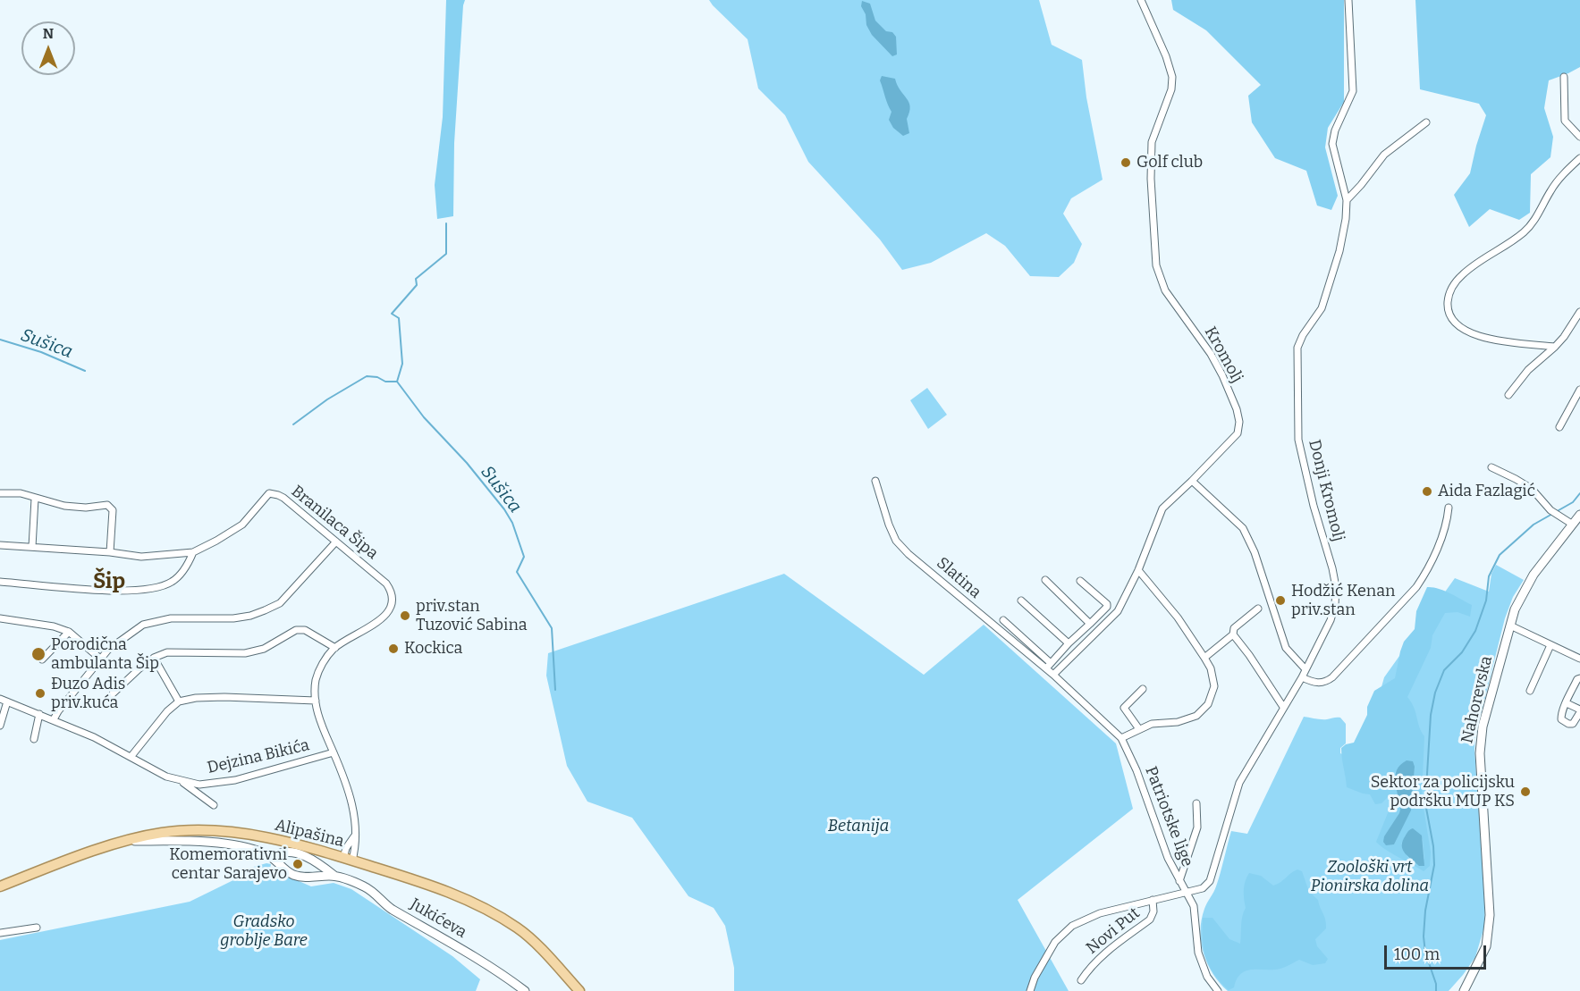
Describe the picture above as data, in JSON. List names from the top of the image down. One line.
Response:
{"streets":{"main road":["Alipašina"],"street":["Kromolj","Donji Kromolj","Branilaca Šipa","Slatina","Nahorevska","Dejzina Bikića","Patriotske lige","Jukićeva","Novi Put"]},"crossings":[["Kromolj","Slatina"],["Kromolj","Patriotske lige"],["Donji Kromolj","Patriotske lige"],["Donji Kromolj","Novi Put"],["Branilaca Šipa","Dejzina Bikića"],["Slatina","Patriotske lige"],["Dejzina Bikića","Alipašina"],["Alipašina","Jukićeva"]],"districts":["Šip"],"water":["Sušica"],"parks":["Betanija","Zoološki vrt Pionirska dolina","Gradsko groblje Bare"],"places":["Golf club","Aida Fazlagić","Hodžić Kenan priv.stan","priv.stan Tuzović Sabina","Kockica","Porodična ambulanta Šip","Đuzo Adis priv.kuća","Sektor za policijsku podršku MUP KS","Komemorativni centar Sarajevo"],"scale_bar":"100 m","north":"top"}
